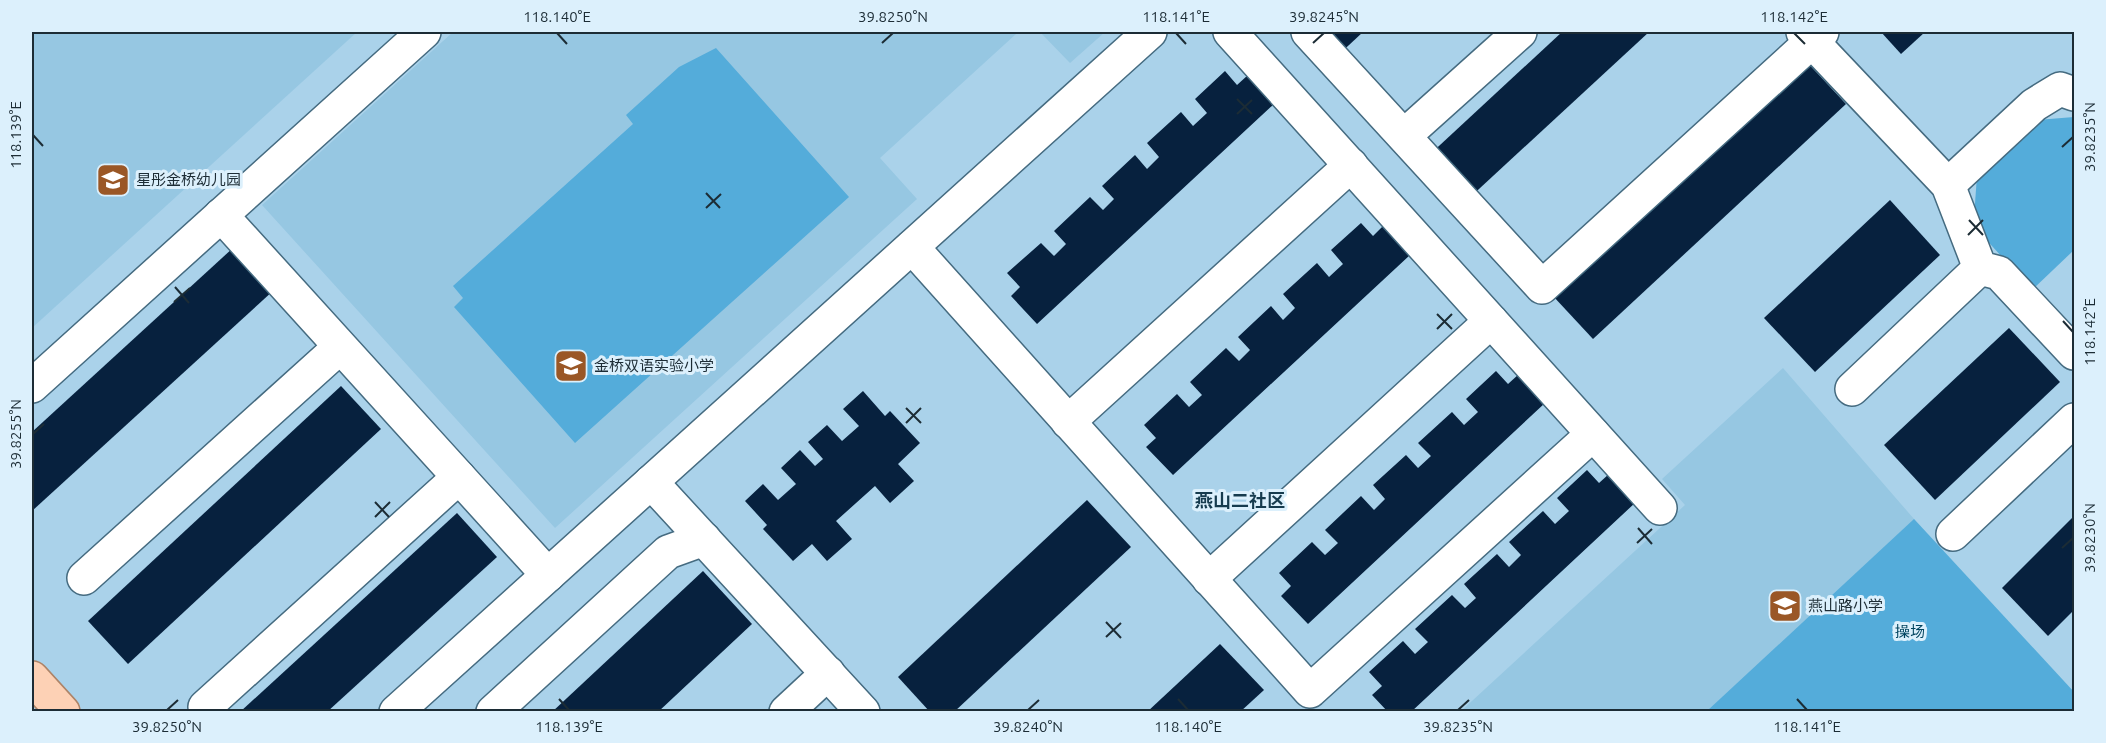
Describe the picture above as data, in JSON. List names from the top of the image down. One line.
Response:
{"districts":["燕山二社区"],"parks":["操场"],"places":{"school or university":["星彤金桥幼儿园","金桥双语实验小学","燕山路小学"]},"coordinates":["118.140°E","39.8250°N","118.141°E","39.8245°N","118.142°E","118.139°E","39.8235°N","39.8255°N","39.8230°N","39.8240°N"]}
